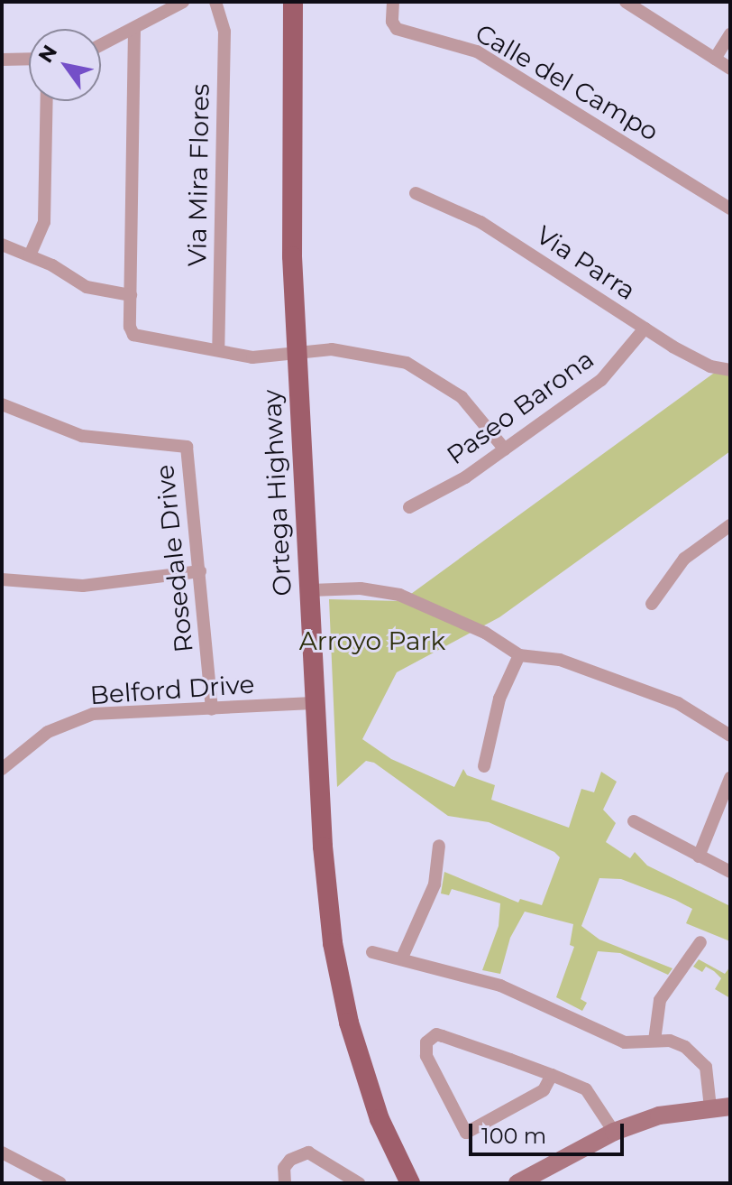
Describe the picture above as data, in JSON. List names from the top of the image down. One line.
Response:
{"streets":{"main road":["Ortega Highway"],"street":["Calle del Campo","Via Mira Flores","Via Parra","Paseo Barona","Rosedale Drive","Belford Drive"]},"crossings":[["Via Parra","Paseo Barona"],["Ortega Highway","Belford Drive"],["Rosedale Drive","Belford Drive"]],"parks":["Arroyo Park"],"scale_bar":"100 m","north":"top left"}
